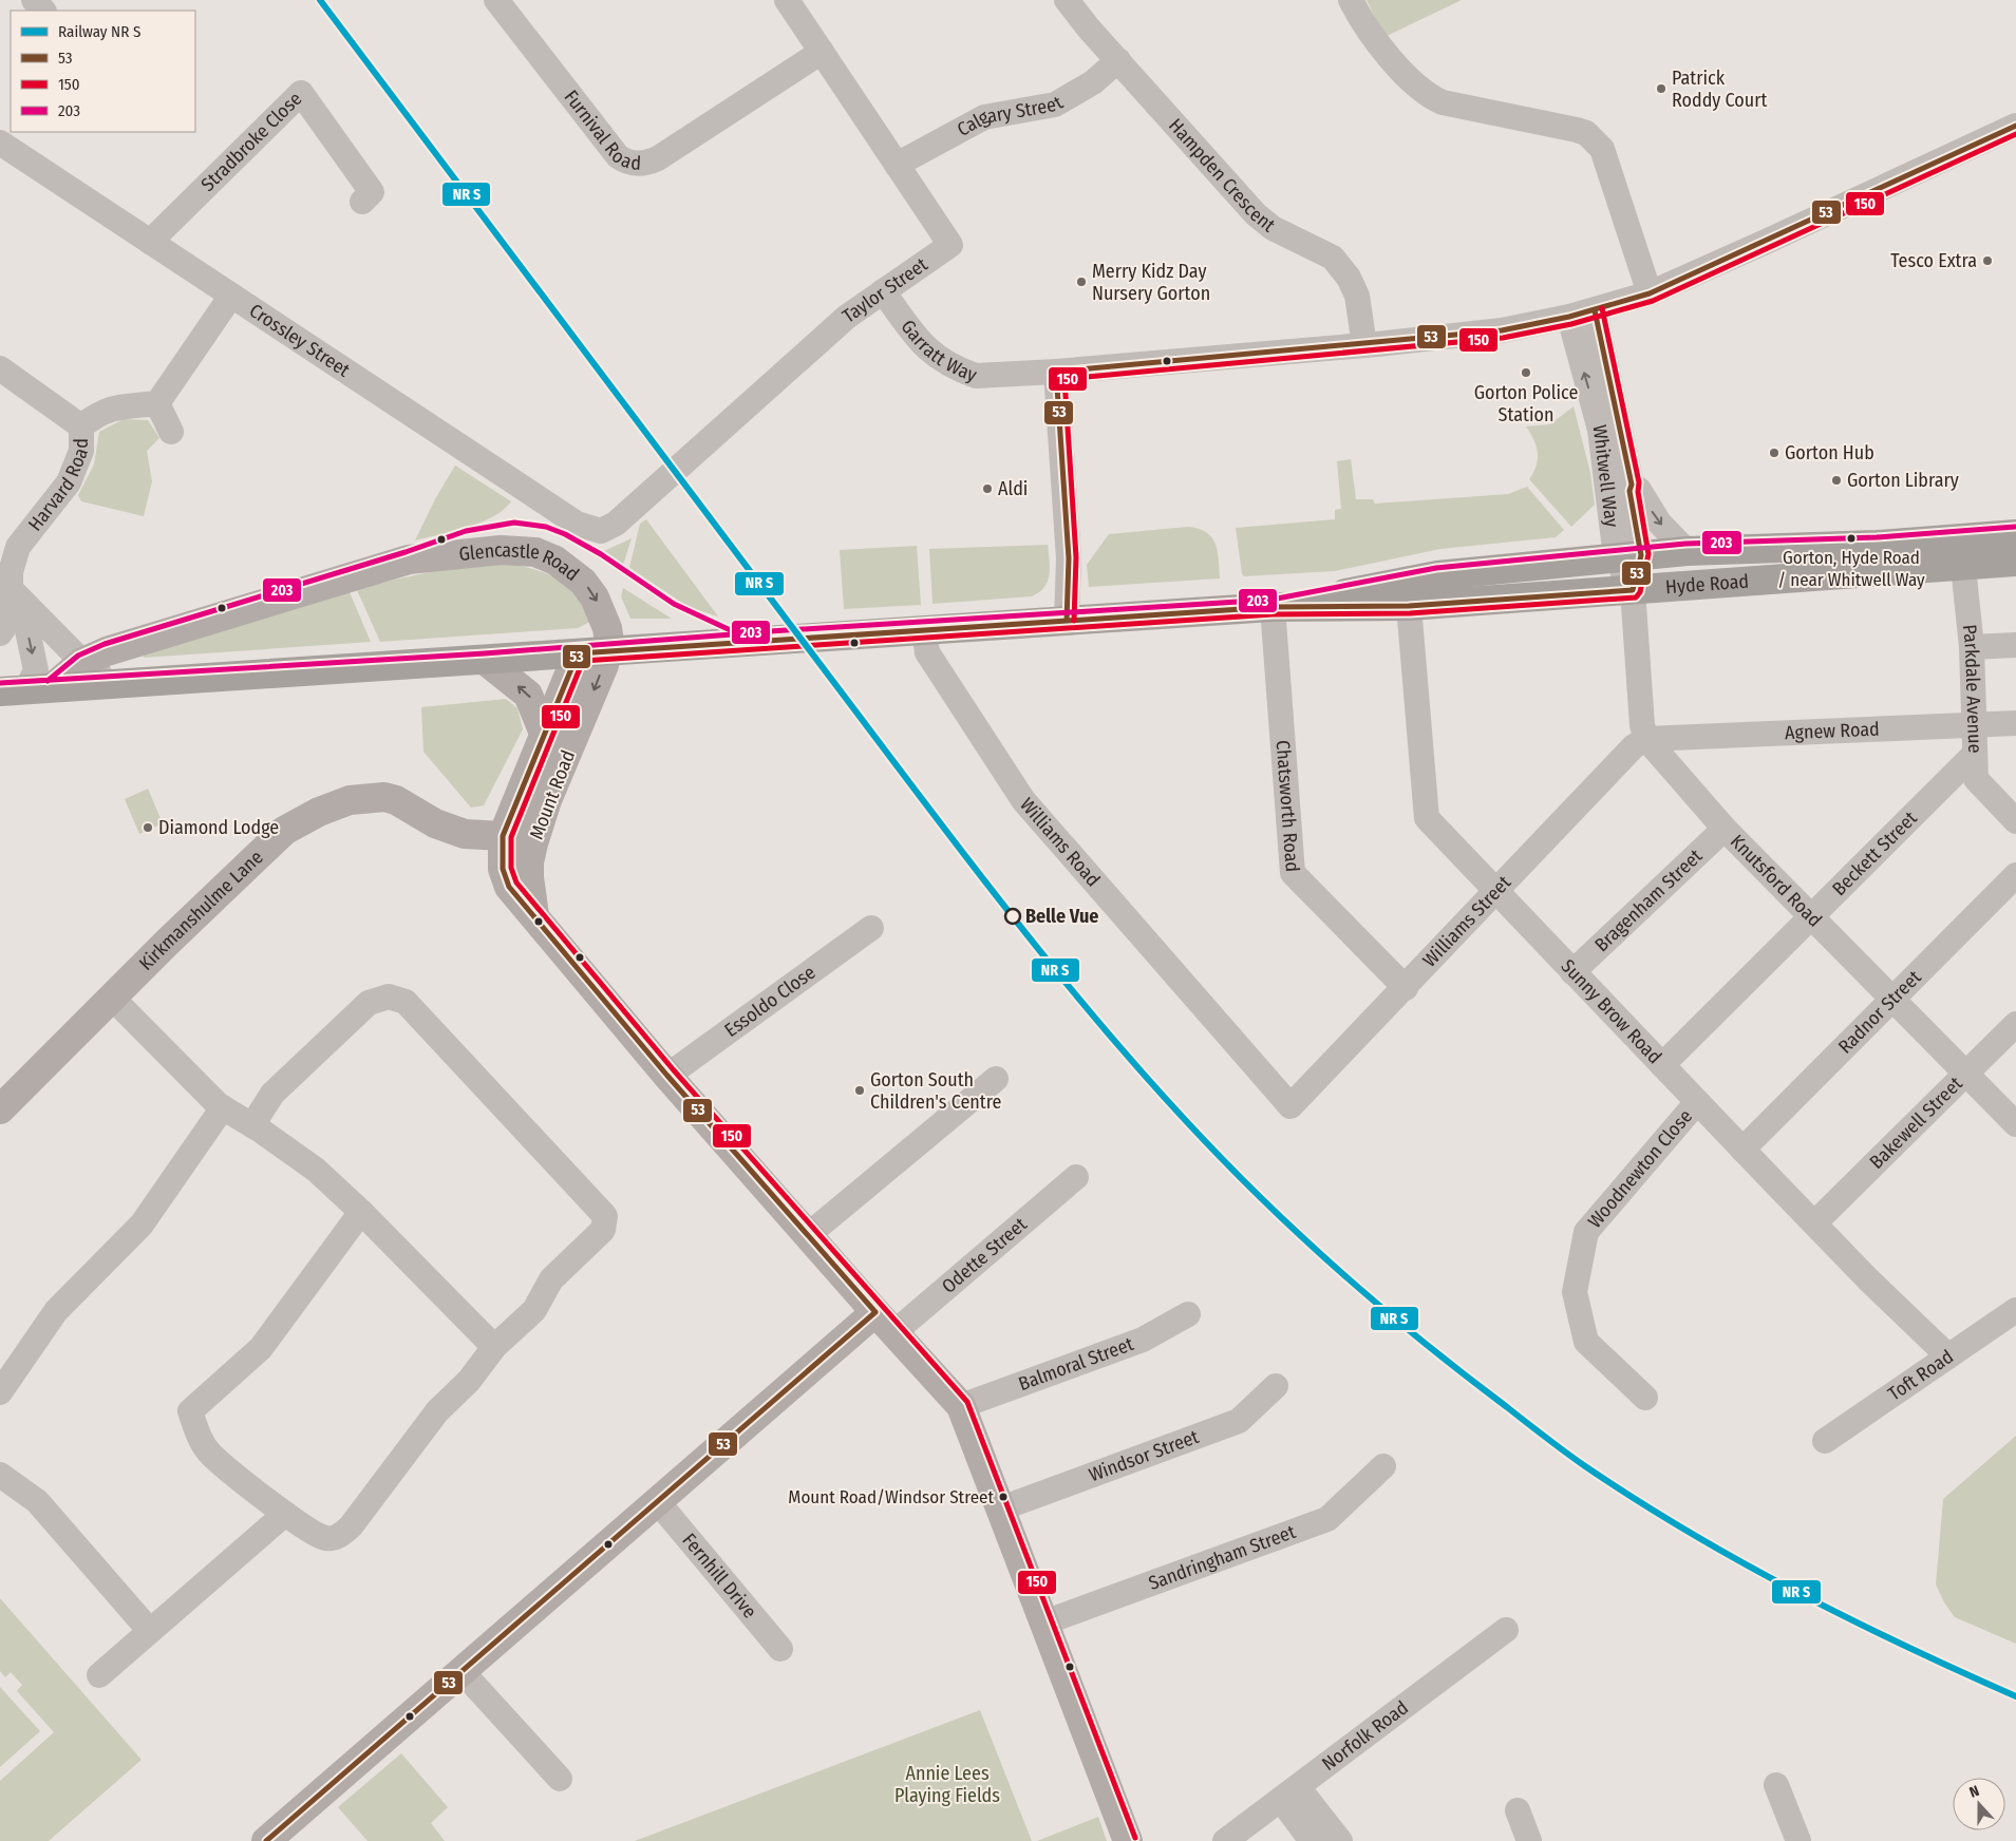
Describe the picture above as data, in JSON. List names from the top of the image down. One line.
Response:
{"streets":{"highway":["Hyde Road"],"main road":["Glencastle Road","Mount Road","Kirkmanshulme Lane"],"street":["Calgary Street","Furnival Road","Stradbroke Close","Hampden Crescent","Taylor Street","Crossley Street","Garratt Way","Whitwell Way","Harvard Road","Parkdale Avenue","Agnew Road","Chatsworth Road","Williams Road","Beckett Street","Knutsford Road","Bragenham Street","Williams Street","Essoldo Close","Sunny Brow Road","Radnor Street","Bakewell Street","Woodnewton Close","Odette Street","Balmoral Street","Toft Road","Windsor Street","Sandringham Street","Fernhill Drive","Norfolk Road"]},"crossings":[["Calgary Street","Hampden Crescent"],["Calgary Street","Taylor Street"],["Furnival Road","Taylor Street"],["Stradbroke Close","Crossley Street"],["Hampden Crescent","Garratt Way"],["Taylor Street","Crossley Street"],["Taylor Street","Garratt Way"],["Garratt Way","Whitwell Way"],["Whitwell Way","Hyde Road"],["Whitwell Way","Knutsford Road"],["Glencastle Road","Hyde Road"],["Glencastle Road","Mount Road"],["Hyde Road","Parkdale Avenue"],["Hyde Road","Mount Road"],["Hyde Road","Chatsworth Road"],["Hyde Road","Williams Road"],["Hyde Road","Knutsford Road"],["Hyde Road","Sunny Brow Road"],["Parkdale Avenue","Agnew Road"],["Parkdale Avenue","Beckett Street"],["Agnew Road","Knutsford Road"],["Agnew Road","Williams Street"],["Mount Road","Kirkmanshulme Lane"],["Mount Road","Essoldo Close"],["Mount Road","Odette Street"],["Mount Road","Balmoral Street"],["Mount Road","Windsor Street"],["Mount Road","Sandringham Street"],["Chatsworth Road","Williams Street"],["Williams Road","Williams Street"],["Beckett Street","Knutsford Road"],["Beckett Street","Sunny Brow Road"],["Knutsford Road","Bragenham Street"],["Knutsford Road","Williams Street"],["Knutsford Road","Radnor Street"],["Knutsford Road","Bakewell Street"],["Bragenham Street","Sunny Brow Road"],["Williams Street","Sunny Brow Road"],["Sunny Brow Road","Radnor Street"],["Sunny Brow Road","Bakewell Street"],["Sunny Brow Road","Woodnewton Close"],["Sunny Brow Road","Toft Road"]],"one_way":["Glencastle Road"],"parks":["Annie Lees Playing Fields"],"places":["Patrick Roddy Court","Tesco Extra","Merry Kidz Day Nursery Gorton","Gorton Police Station","Gorton Hub","Gorton Library","Aldi","Gorton, Hyde Road / near Whitwell Way","Diamond Lodge","Belle Vue","Gorton South Children's Centre","Mount Road/Windsor Street"],"lines":["transit line 53","transit line 150","transit line 203"],"legend":["Railway NR S","53","150","203"],"north":"top"}
